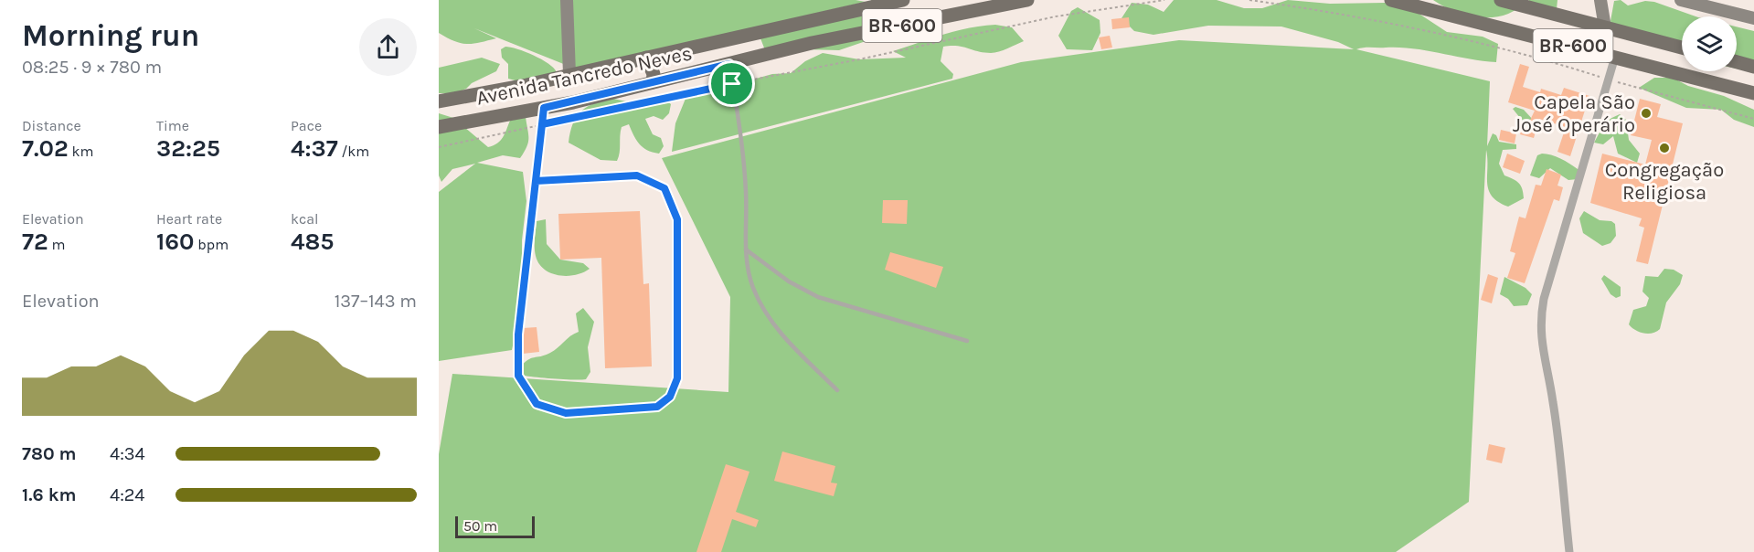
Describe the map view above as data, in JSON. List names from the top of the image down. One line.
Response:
{"streets":{"main road":["BR-600","Avenida Tancredo Neves"]},"places":["Capela São José Operário","Congregação Religiosa"],"scale_bar":"50 m","page":{"heading":["Morning run","08:25 · 9 × 780 m"],"stats":[["Distance","7.02 km"],["Time","32:25"],["Pace","4:37 /km"],["Elevation","72 m"],["Heart rate","160 bpm"],["kcal","485"]],"chart":["Elevation","137–143 m"],"list":[{"name":"780 m","note":"4:34"},{"name":"1.6 km","note":"4:24"}],"scale":"50 m"}}
